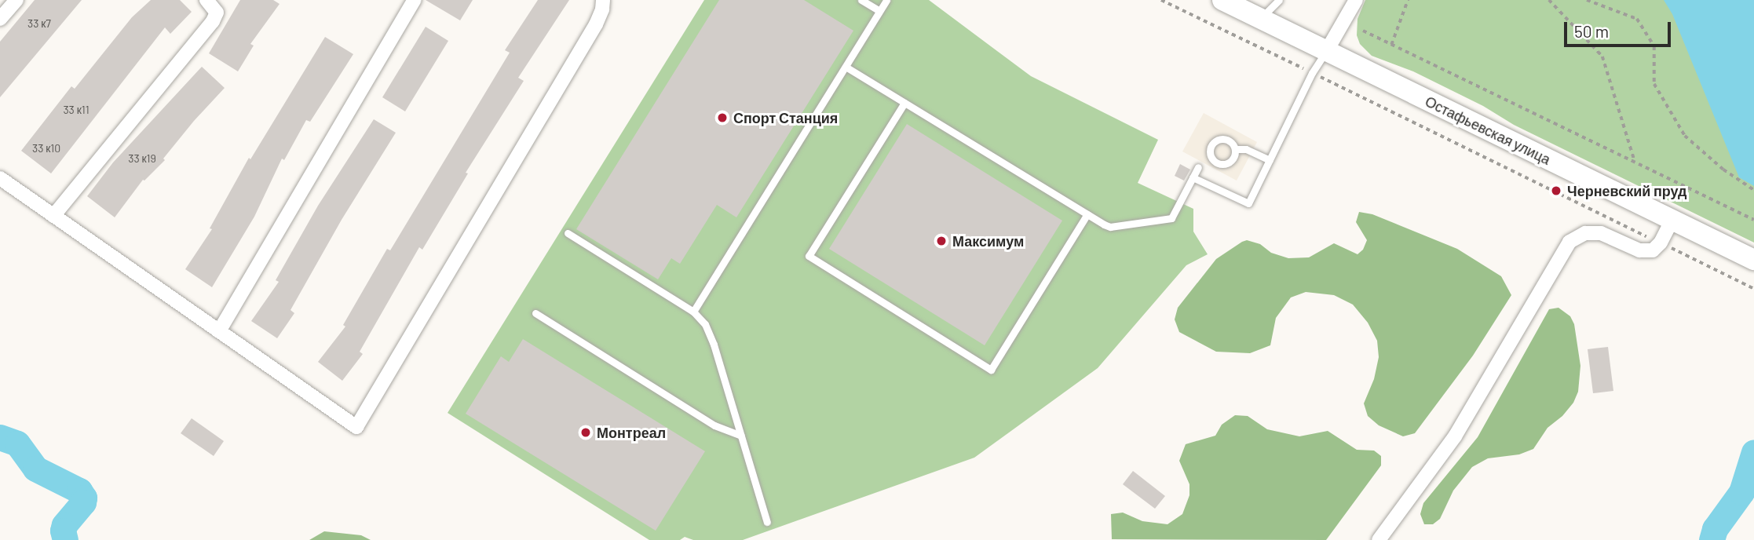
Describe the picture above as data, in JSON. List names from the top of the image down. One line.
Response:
{"streets":{"street":["Остафьевская улица"]},"places":["Спорт Станция","Черневский пруд","Максимум","Монтреал"],"house_numbers":["33 к7","33 к11","33 к10","33 к19"],"scale_bar":"50 m"}
